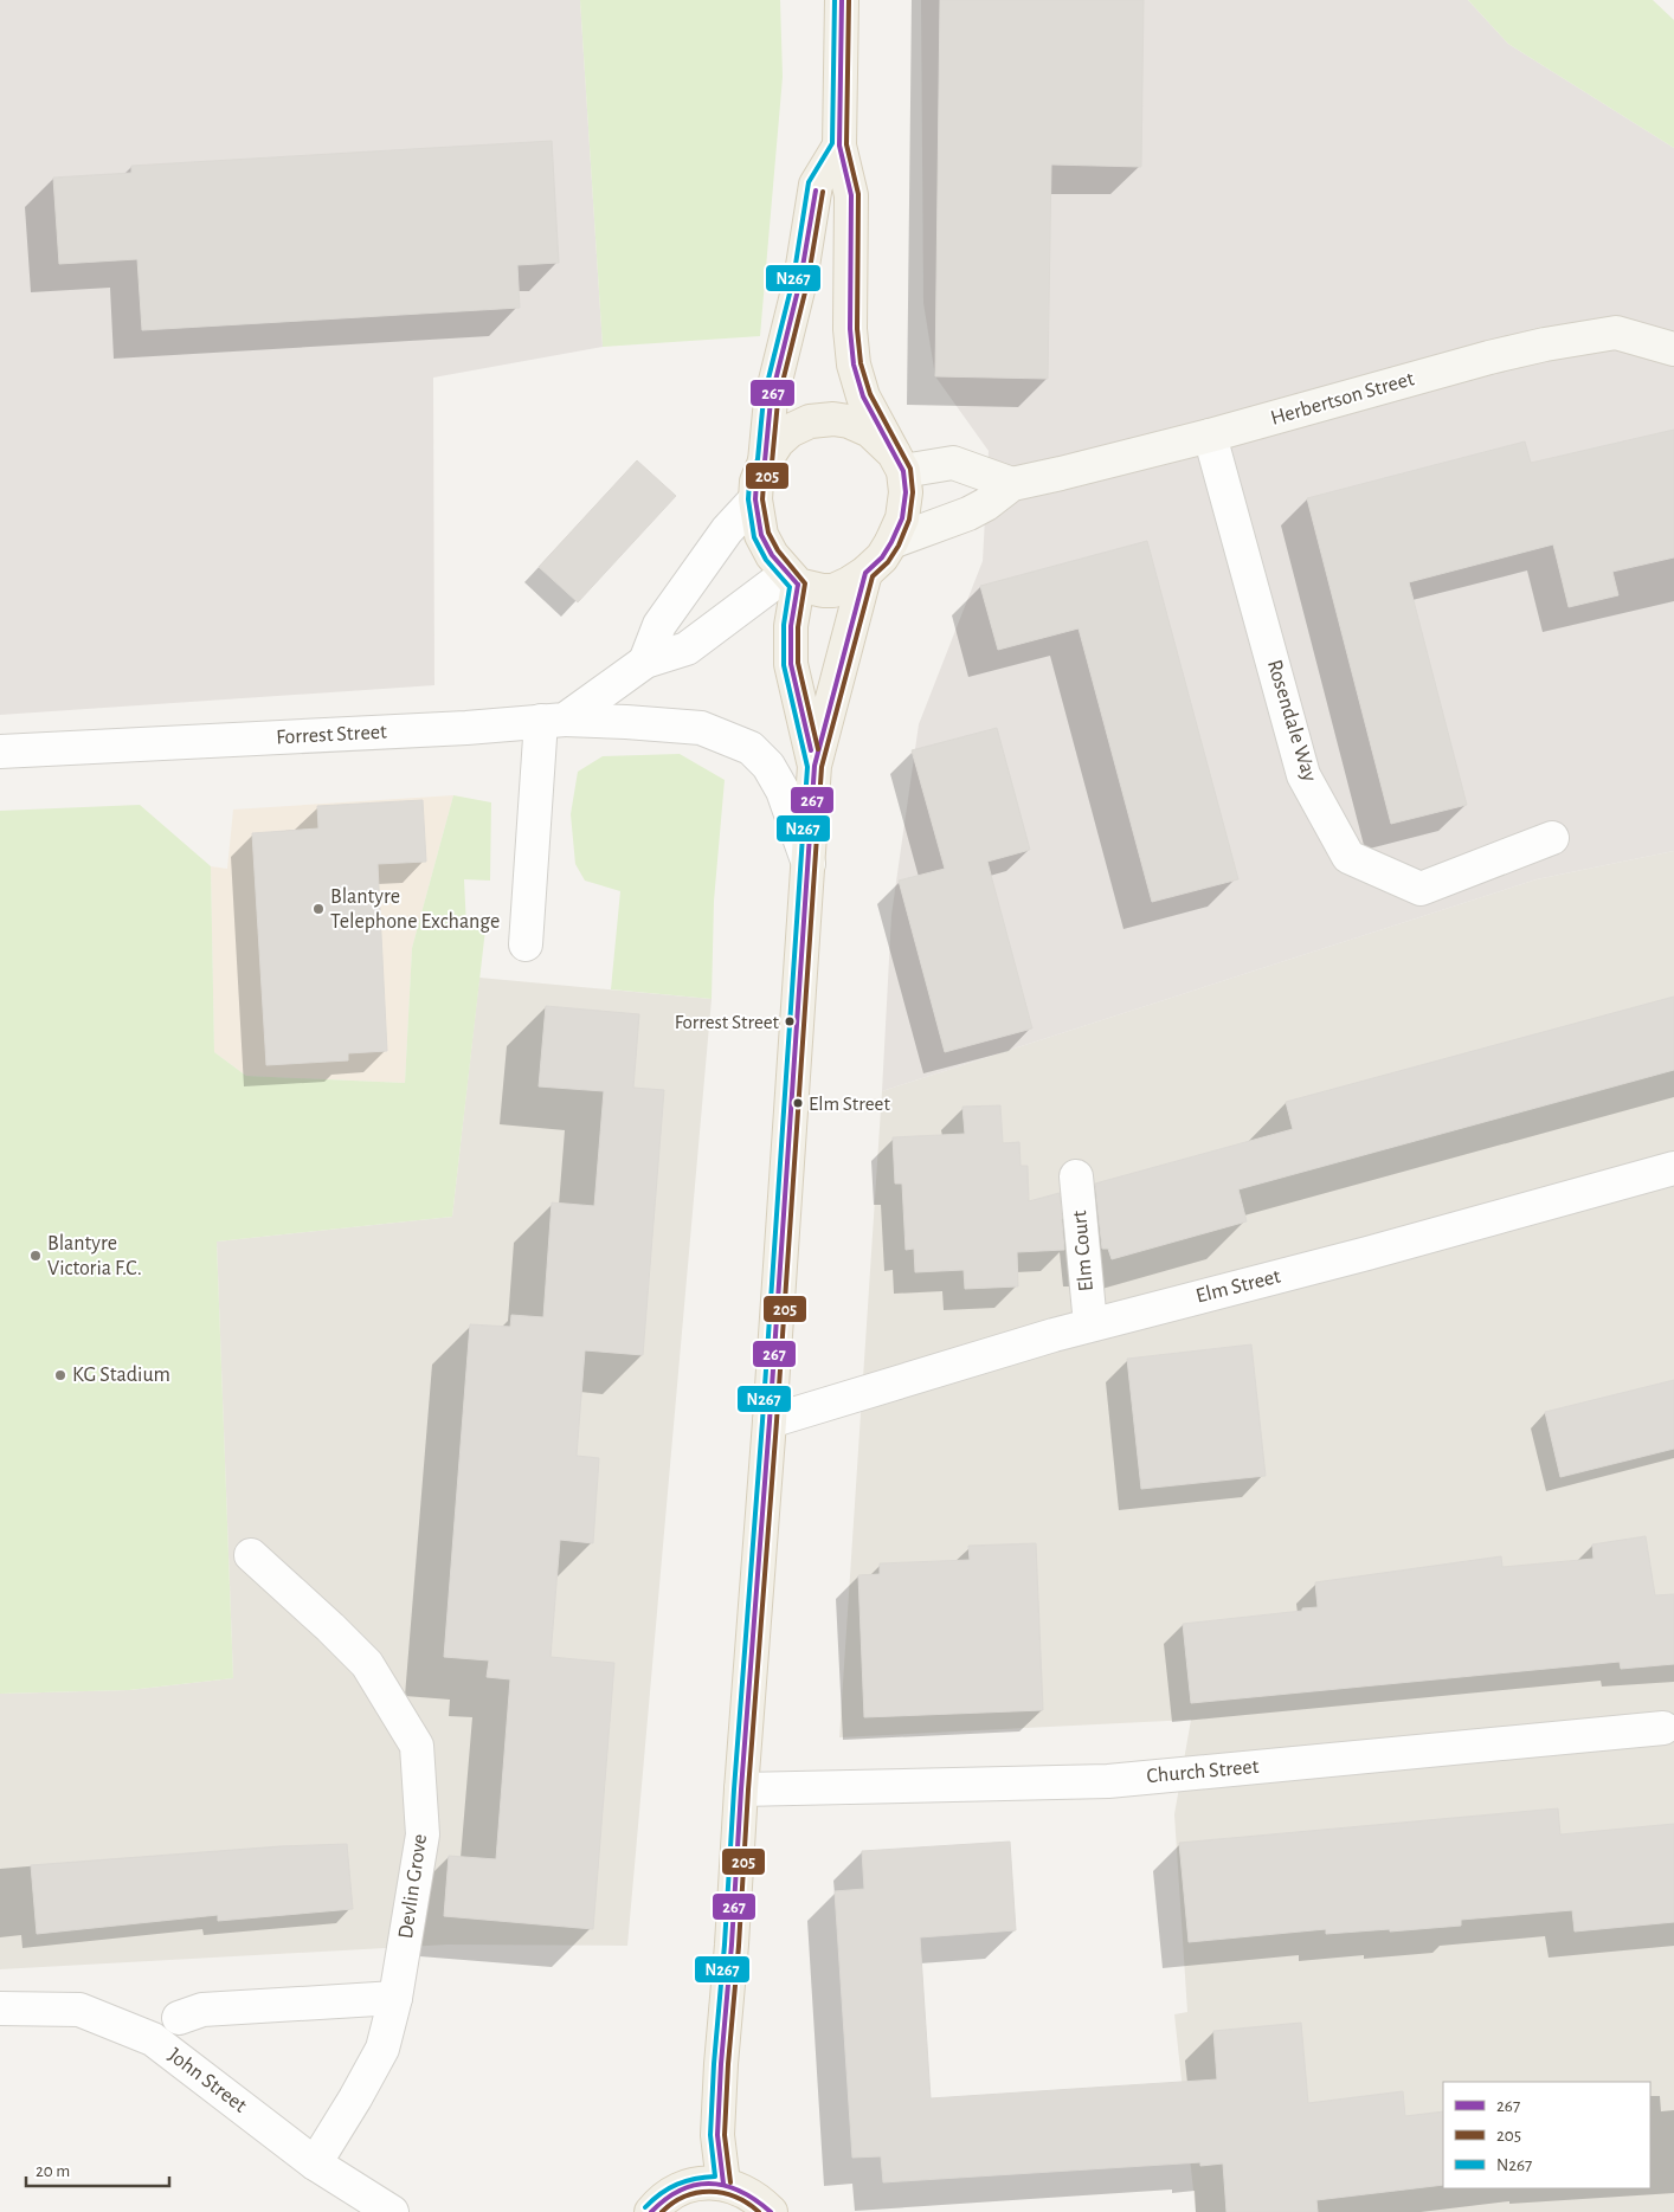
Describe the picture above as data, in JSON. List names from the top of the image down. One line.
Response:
{"streets":{"street":["Herbertson Street","Rosendale Way","Forrest Street","Elm Court","Elm Street","Church Street","Devlin Grove","John Street"]},"crossings":[["Herbertson Street","Rosendale Way"],["Elm Court","Elm Street"],["Devlin Grove","John Street"]],"places":["Blantyre Telephone Exchange","Forrest Street","Elm Street","Blantyre Victoria F.C.","KG Stadium"],"lines":["transit line 267","transit line 205","transit line N267"],"legend":["267","205","N267"],"scale_bar":"20 m"}
